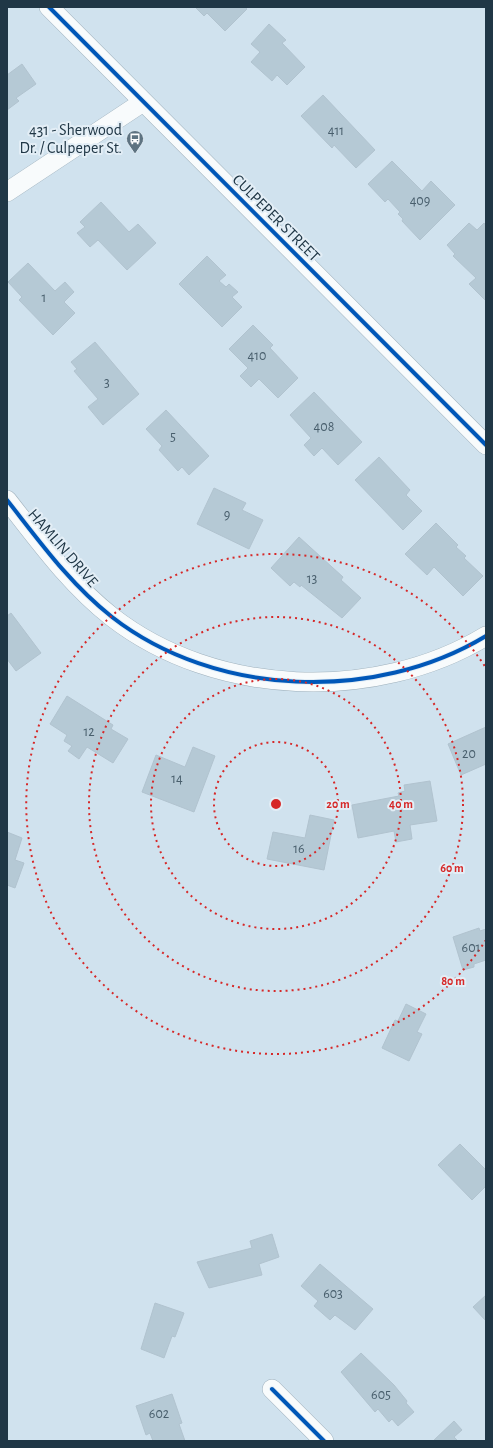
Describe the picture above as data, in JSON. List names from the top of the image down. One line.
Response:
{"streets":{"street":["CULPEPER STREET","HAMLIN DRIVE"]},"places":{"bus stop":["431 - Sherwood Dr. / Culpeper St."]},"house_numbers":["411","409","1","410","3","408","5","9","13","12","20","14","16","601","603","605","602"],"rings":["20 m","40 m","60 m","80 m"]}
